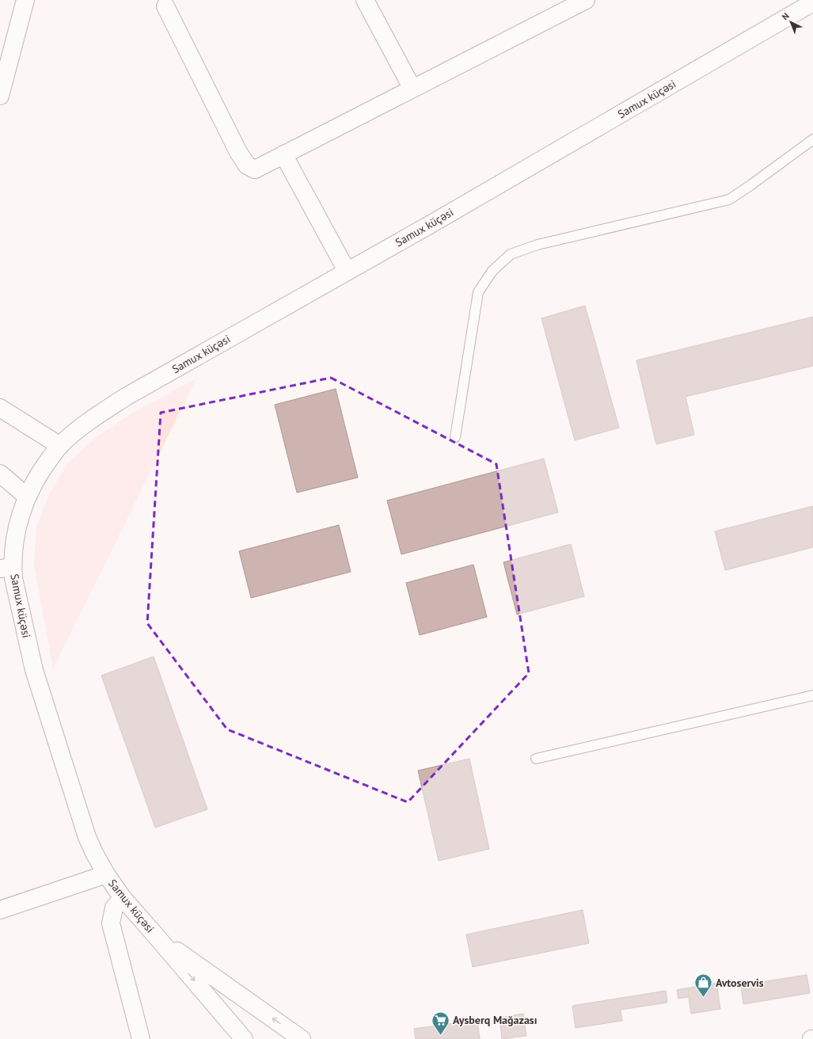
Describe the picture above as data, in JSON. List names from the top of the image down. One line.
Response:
{"streets":{"main road":["Samux küçəsi"]},"places":{"shop":["Avtoservis"],"supermarket":["Aysberq Mağazası"]},"north":"top left"}
